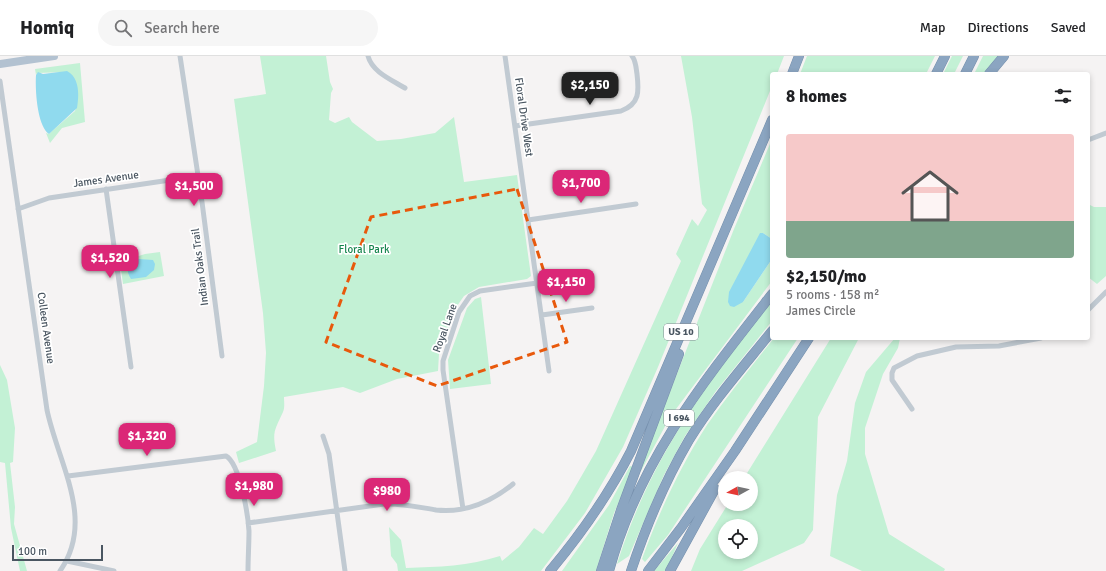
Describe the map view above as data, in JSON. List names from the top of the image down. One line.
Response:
{"streets":{"highway":["US 10","I 694"],"street":["Floral Drive West","James Avenue","Indian Oaks Trail","Colleen Avenue","Royal Lane"]},"crossings":[["Floral Drive West","Royal Lane"],["James Avenue","Indian Oaks Trail"],["James Avenue","Colleen Avenue"]],"parks":["Floral Park"],"scale_bar":"100 m","north":"left","page":{"header":"Homiq","search":"Search here","nav":["Map","Directions","Saved"],"price":["$2,150","$1,700","$1,500","$1,520","$1,150","$1,320","$1,980","$980"],"heading":"8 homes","list":[{"name":"$2,150/mo","note":"5 rooms · 158 m² · James Circle"}],"scale":"100 m"}}
